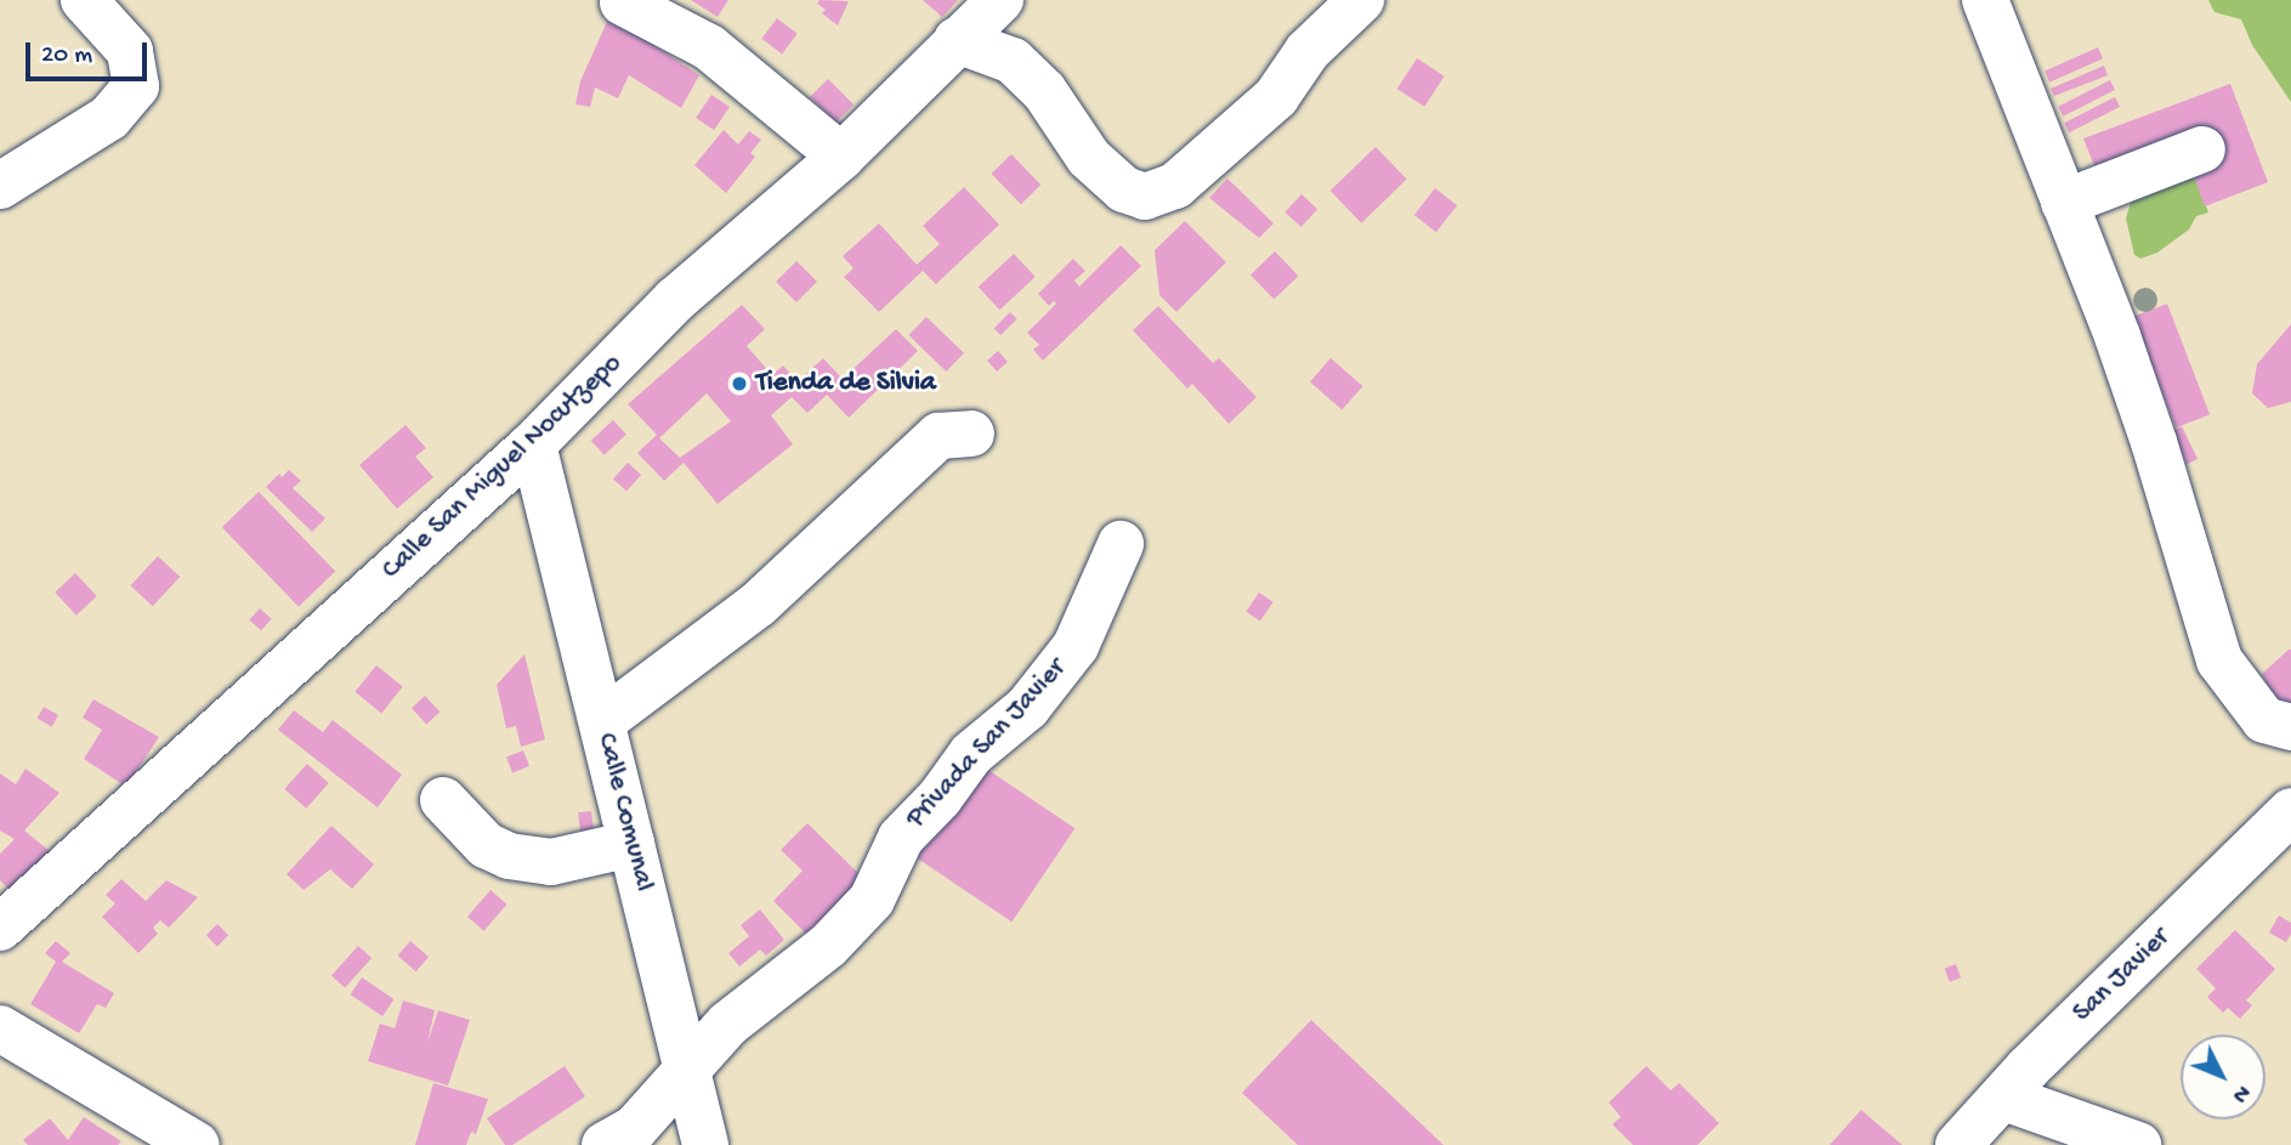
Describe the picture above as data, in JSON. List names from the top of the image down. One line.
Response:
{"streets":{"street":["Calle San Miguel Nocutzepo","Privada San Javier","Calle Comunal","San Javier"]},"crossings":[["Calle San Miguel Nocutzepo","Calle Comunal"],["Privada San Javier","Calle Comunal"]],"places":["Tienda de Silvia"],"scale_bar":"20 m","north":"bottom right"}
